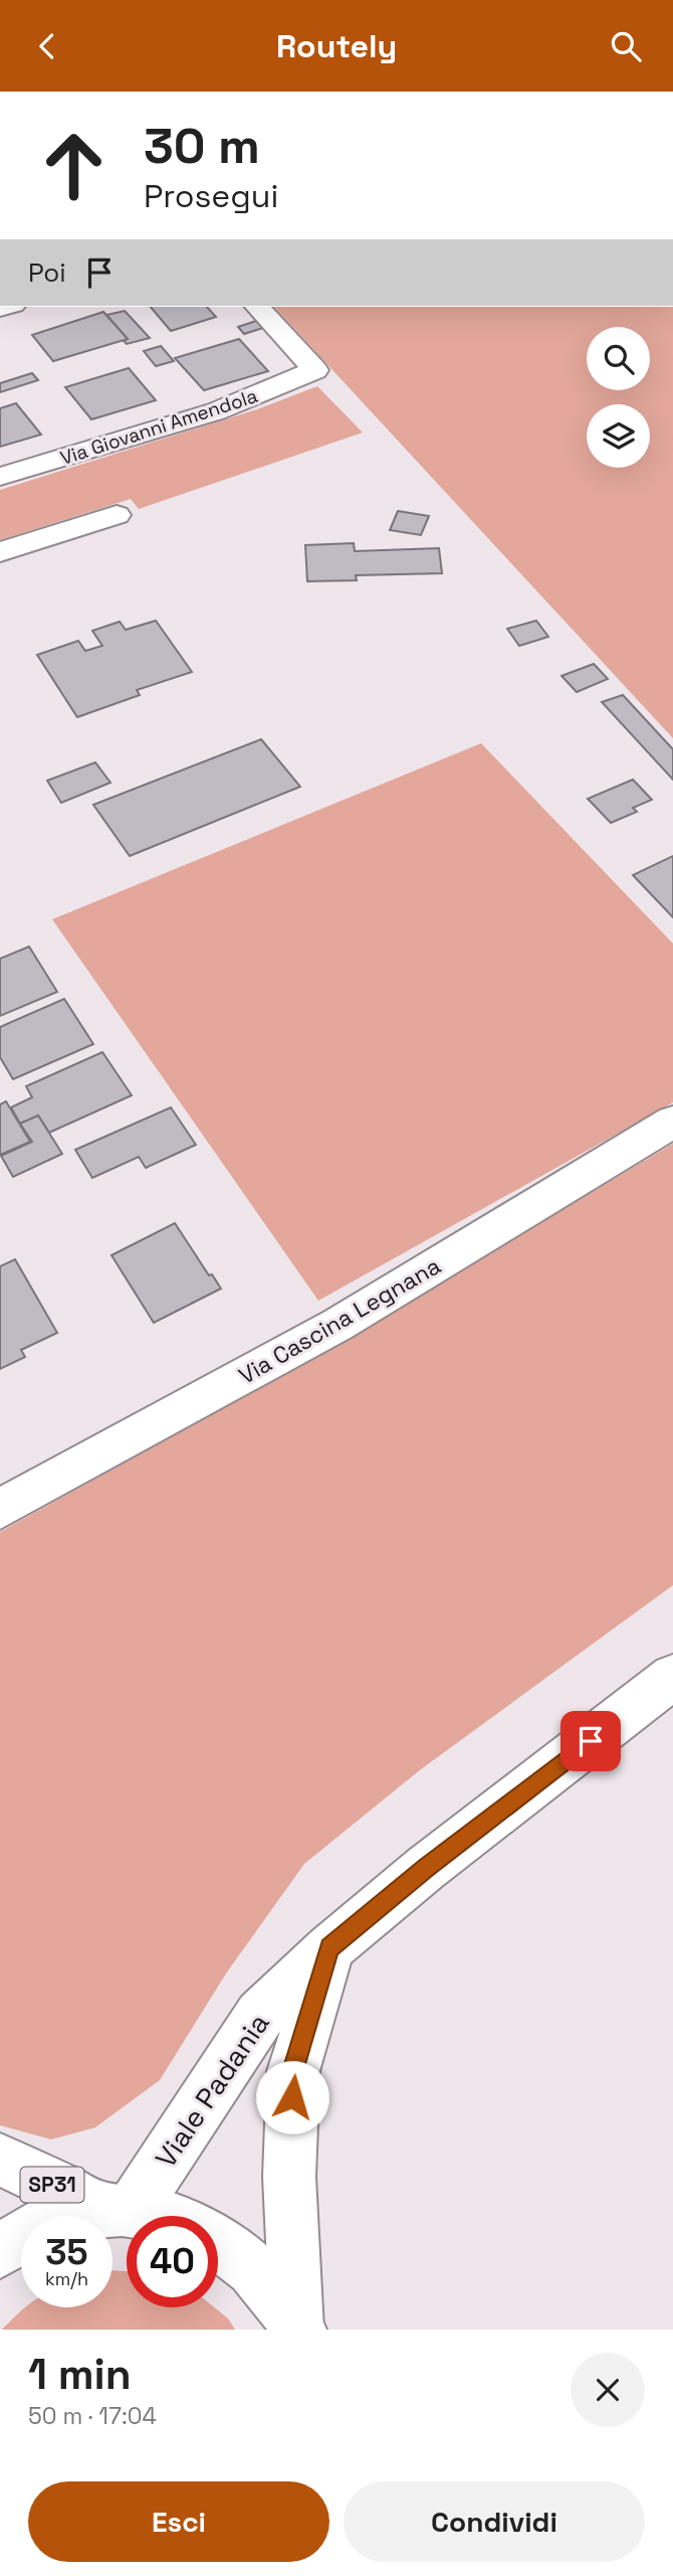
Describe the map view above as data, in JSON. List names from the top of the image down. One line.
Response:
{"streets":{"street":["Via Giovanni Amendola","Via Cascina Legnana","Viale Padania","SP31"]},"crossings":[["Viale Padania","SP31"]],"page":{"header":"Routely","turn":["30 m","Prosegui"],"then":"Poi","speed":"35 km/h","limit":"40","heading":["1 min","50 m · 17:04"],"buttons":["Esci","Condividi"]}}
